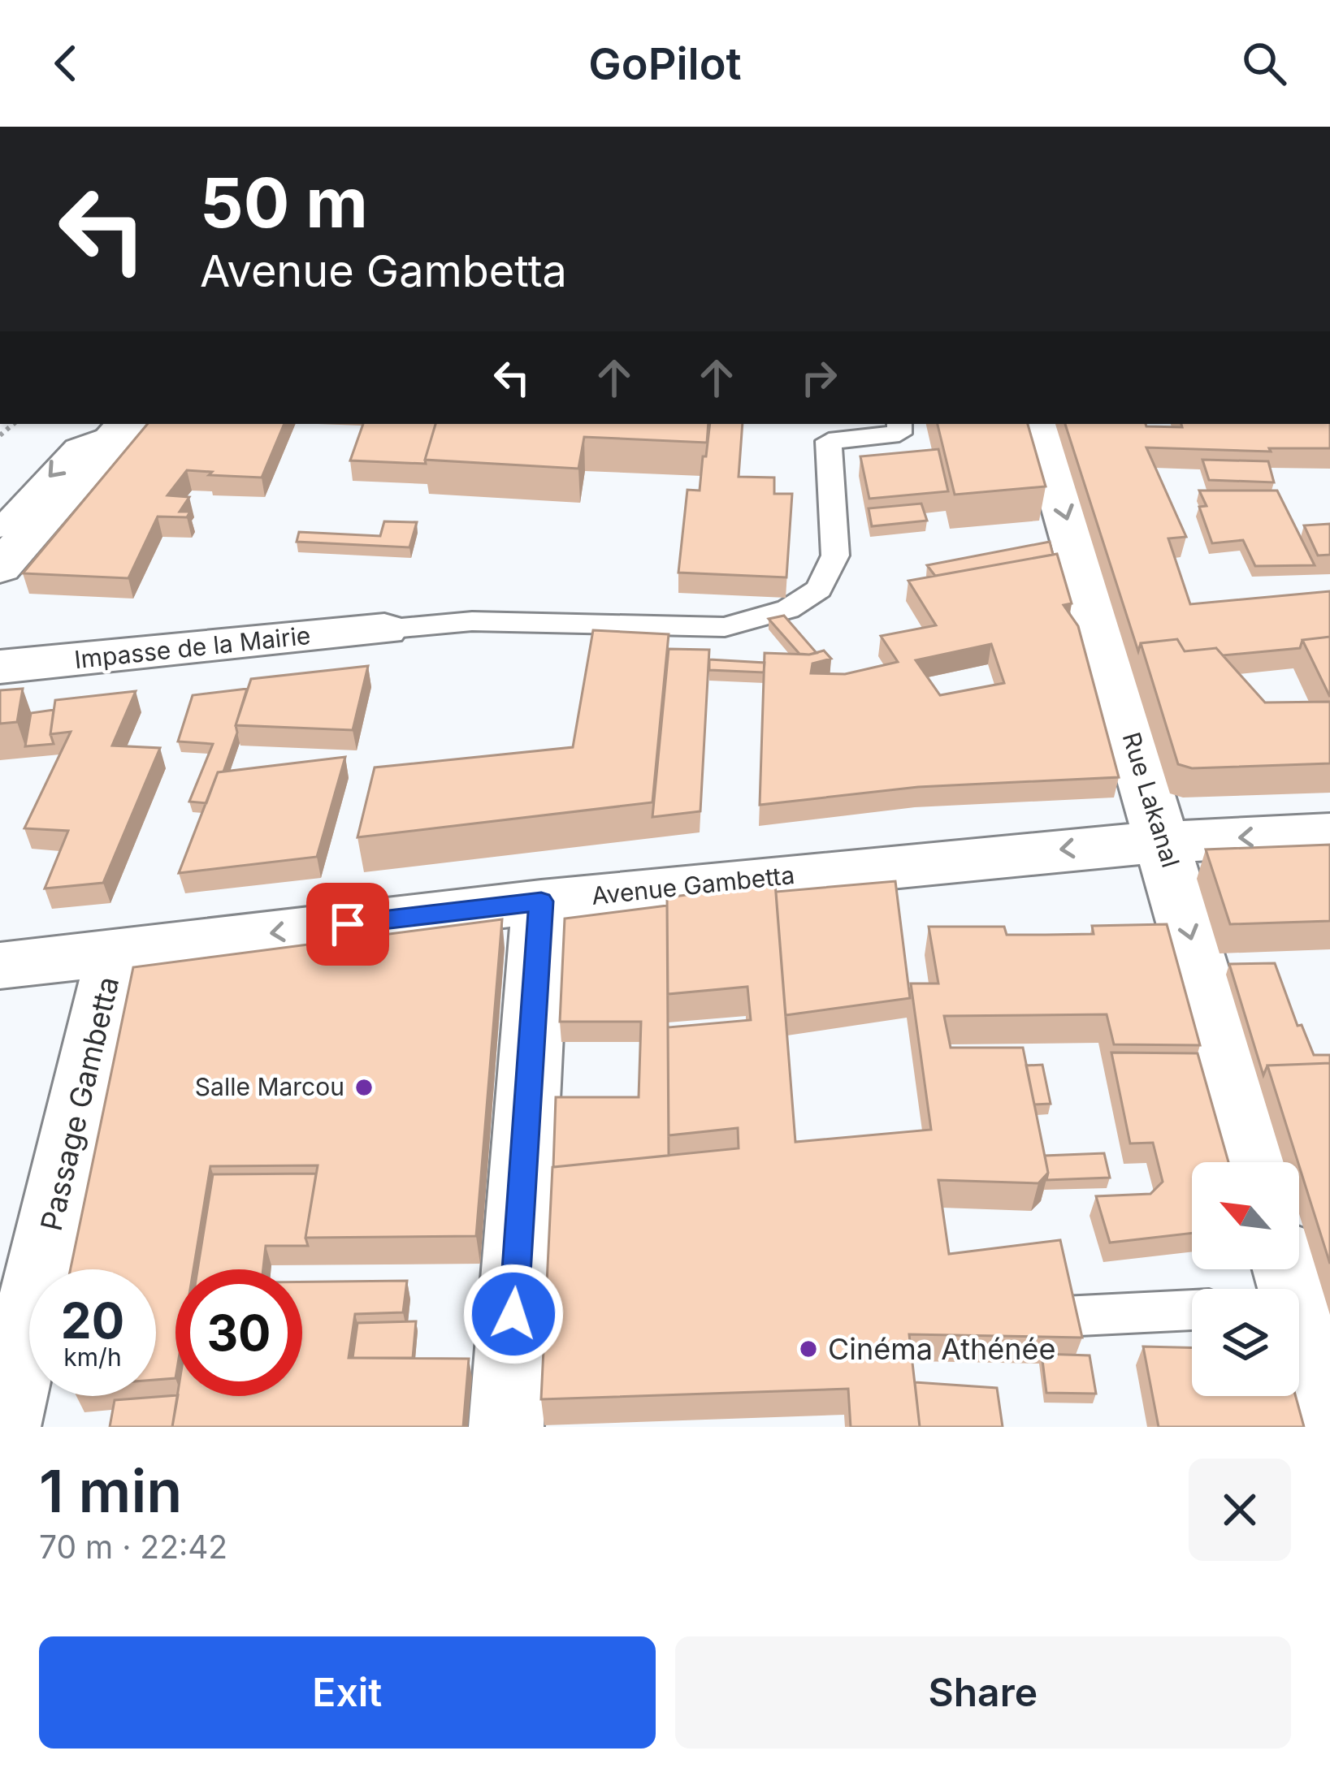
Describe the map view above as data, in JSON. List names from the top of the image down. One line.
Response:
{"streets":{"street":["Impasse de la Mairie","Rue Lakanal","Avenue Gambetta","Passage Gambetta"]},"crossings":[["Rue Lakanal","Avenue Gambetta"],["Avenue Gambetta","Passage Gambetta"]],"one_way":["Rue Lakanal","Avenue Gambetta"],"places":["Salle Marcou","Cinéma Athénée"],"north":"top left","page":{"header":"GoPilot","turn":["50 m","Avenue Gambetta"],"speed":"20 km/h","limit":"30","heading":["1 min","70 m · 22:42"],"buttons":["Exit","Share"]}}
